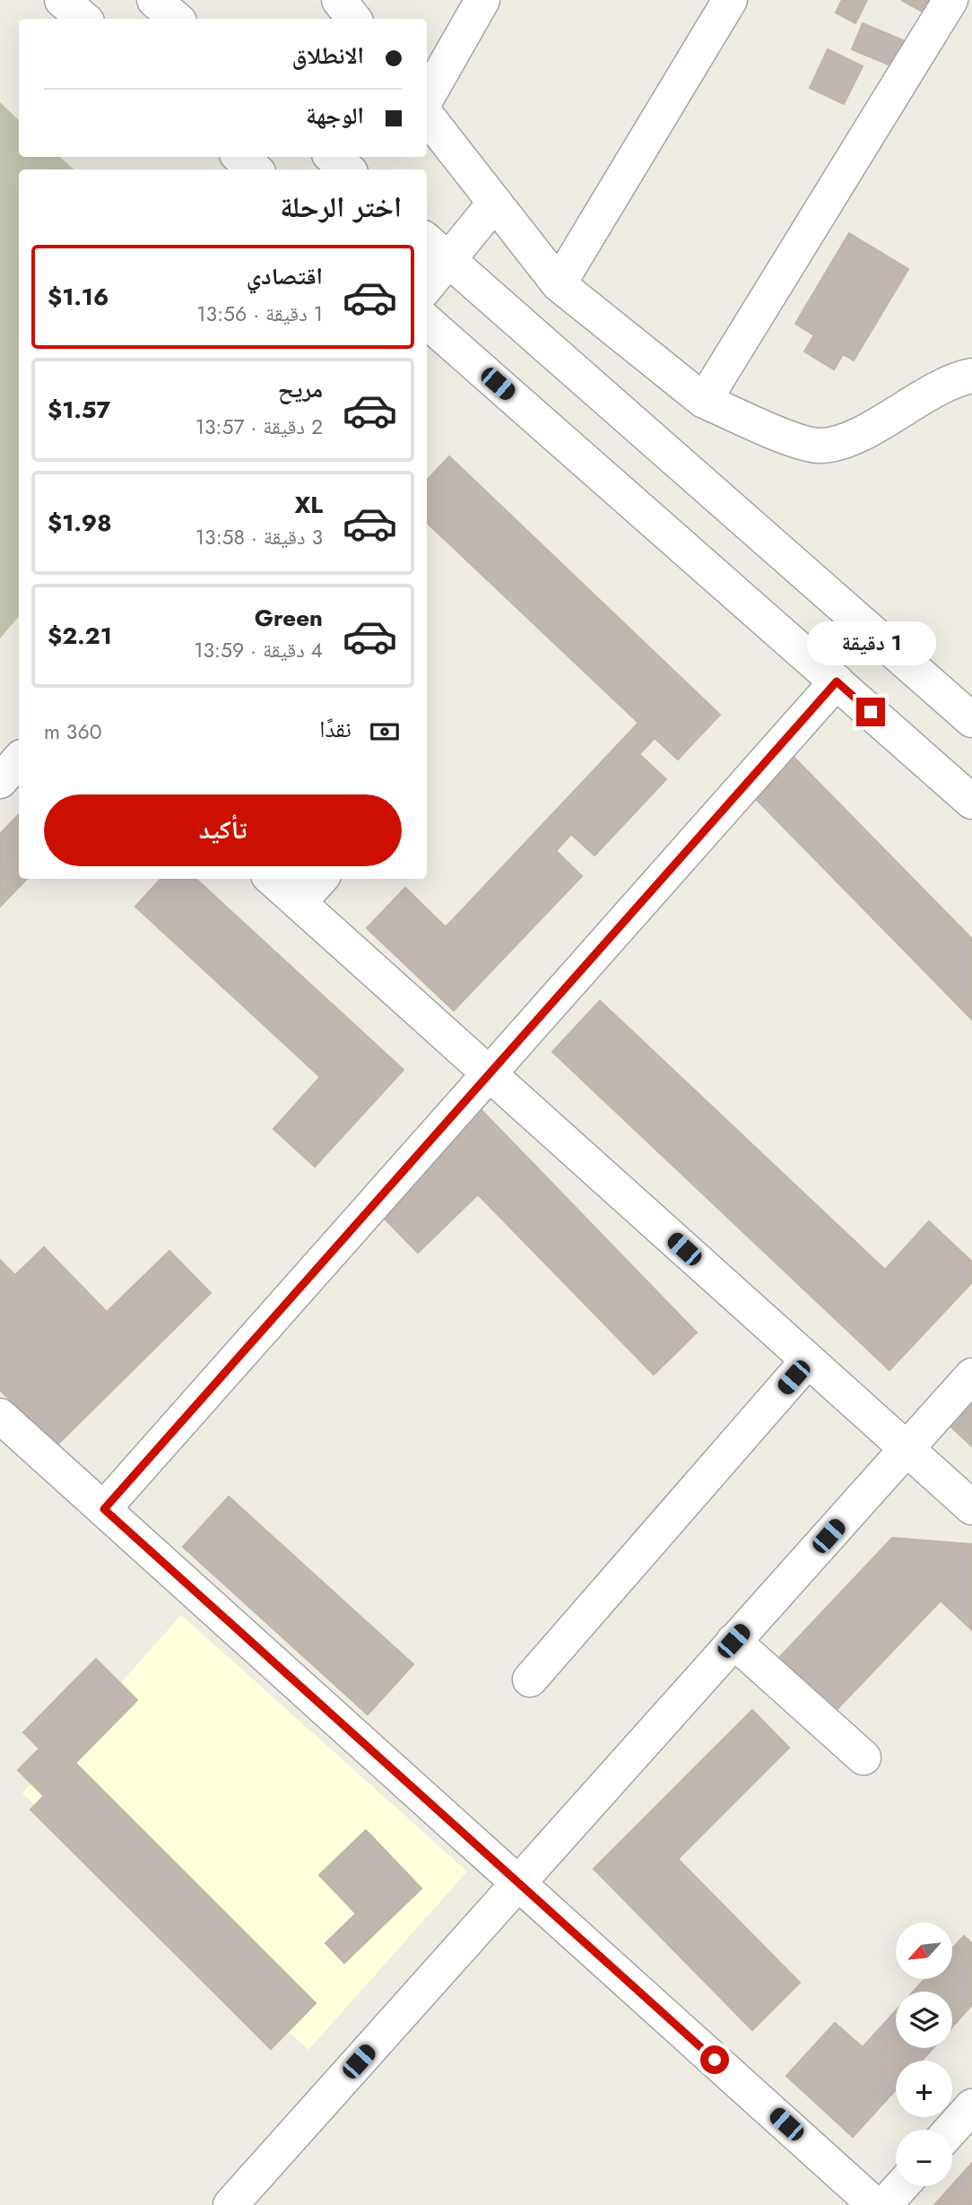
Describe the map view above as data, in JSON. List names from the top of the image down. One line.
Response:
{"north":"bottom left","page":{"banner":["الانطلاق","الوجهة"],"heading":"اختر الرحلة","list":[{"name":"اقتصادي","note":"1 دقيقة · 13:56","value":"$1.16"},{"name":"مريح","note":"2 دقيقة · 13:57","value":"$1.57"},{"name":"XL","note":"3 دقيقة · 13:58","value":"$1.98"},{"name":"Green","note":"4 دقيقة · 13:59","value":"$2.21"}],"bubble":"1 دقيقة","pay":["نقدًا","360 m"],"buttons":"تأكيد","map_buttons":["+","−"]}}
